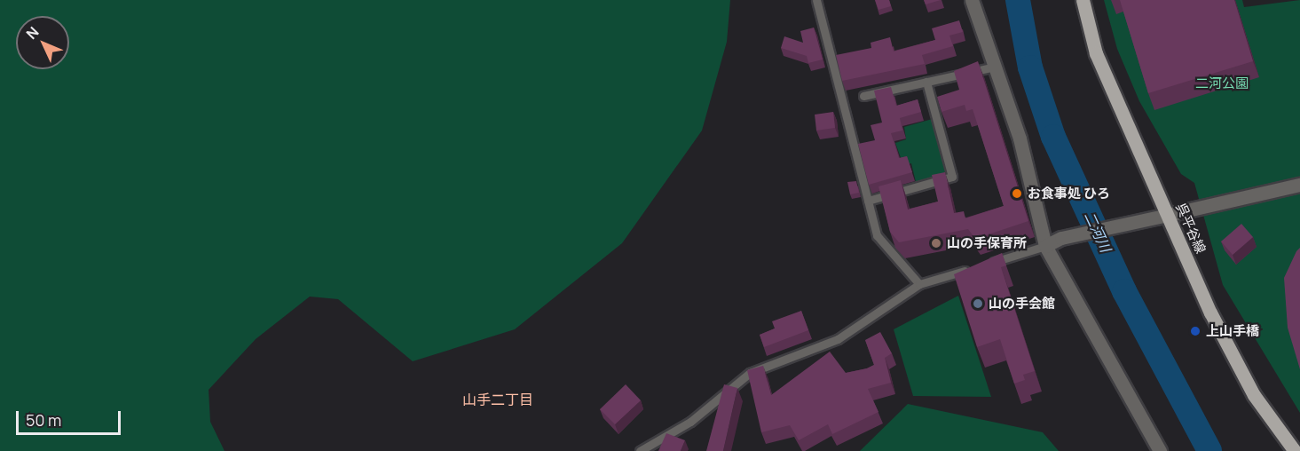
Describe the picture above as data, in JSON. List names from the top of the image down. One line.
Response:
{"streets":{"main road":["呉平谷線"]},"districts":["山手二丁目"],"water":["二河川"],"parks":["二河公園"],"places":["お食事処 ひろ","山の手保育所","山の手会館","上山手橋"],"scale_bar":"50 m","north":"top left"}
